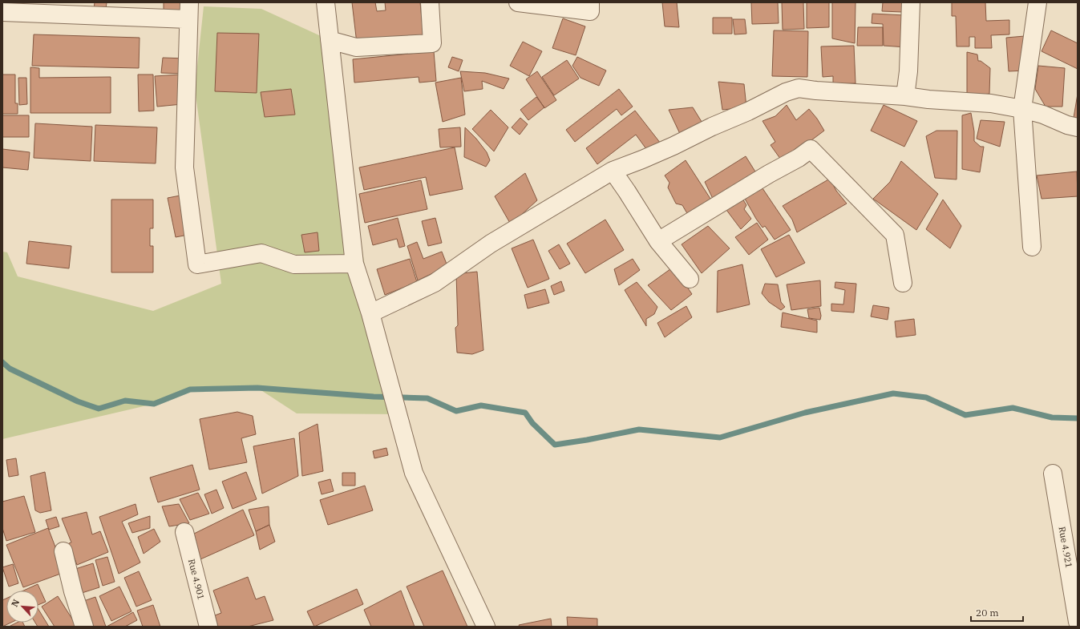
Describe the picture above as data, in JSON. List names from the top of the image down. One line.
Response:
{"streets":{"street":["Rue 4.921","Rue 4.901"]},"scale_bar":"20 m","north":"top left"}
